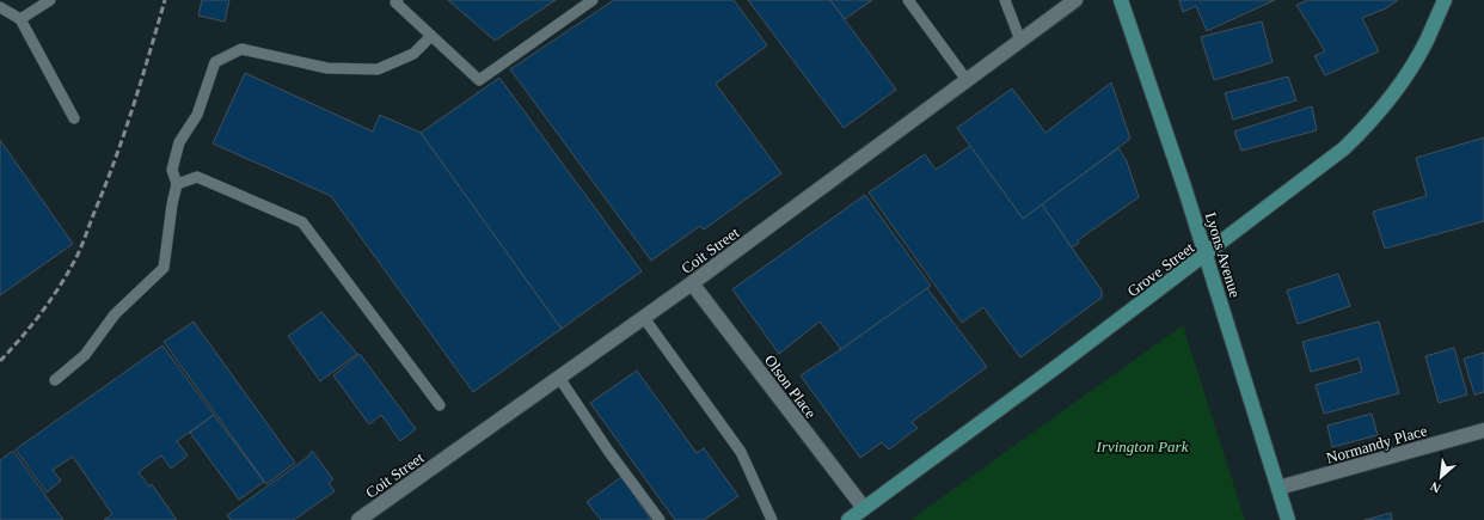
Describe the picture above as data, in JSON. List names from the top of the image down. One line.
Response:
{"streets":{"main road":["Lyons Avenue","Grove Street"],"street":["Coit Street","Olson Place","Normandy Place"]},"crossings":[["Coit Street","Olson Place"],["Lyons Avenue","Grove Street"],["Lyons Avenue","Normandy Place"],["Grove Street","Olson Place"]],"parks":["Irvington Park"],"north":"bottom left"}
